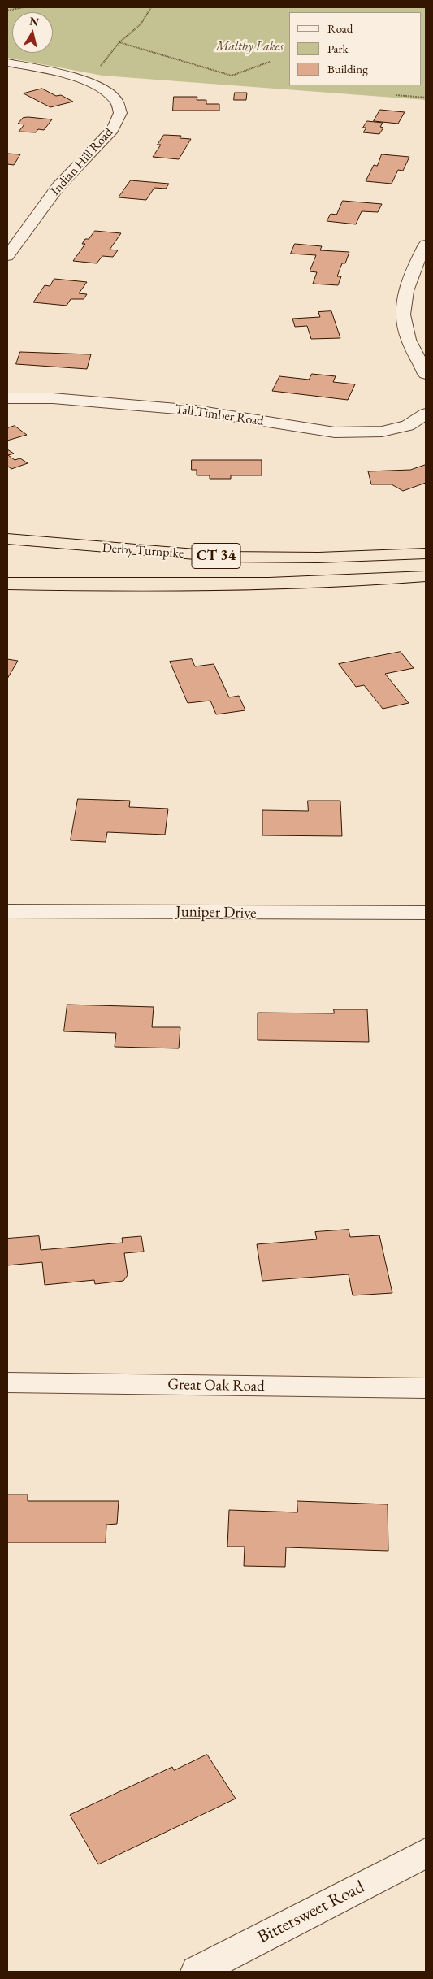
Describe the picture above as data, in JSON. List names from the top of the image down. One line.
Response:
{"streets":{"highway":["Derby Turnpike","CT 34"],"street":["Indian Hill Road","Tall Timber Road","Juniper Drive","Great Oak Road","Bittersweet Road"]},"parks":["Maltby Lakes"],"legend":["Road","Park","Building"],"north":"top"}
